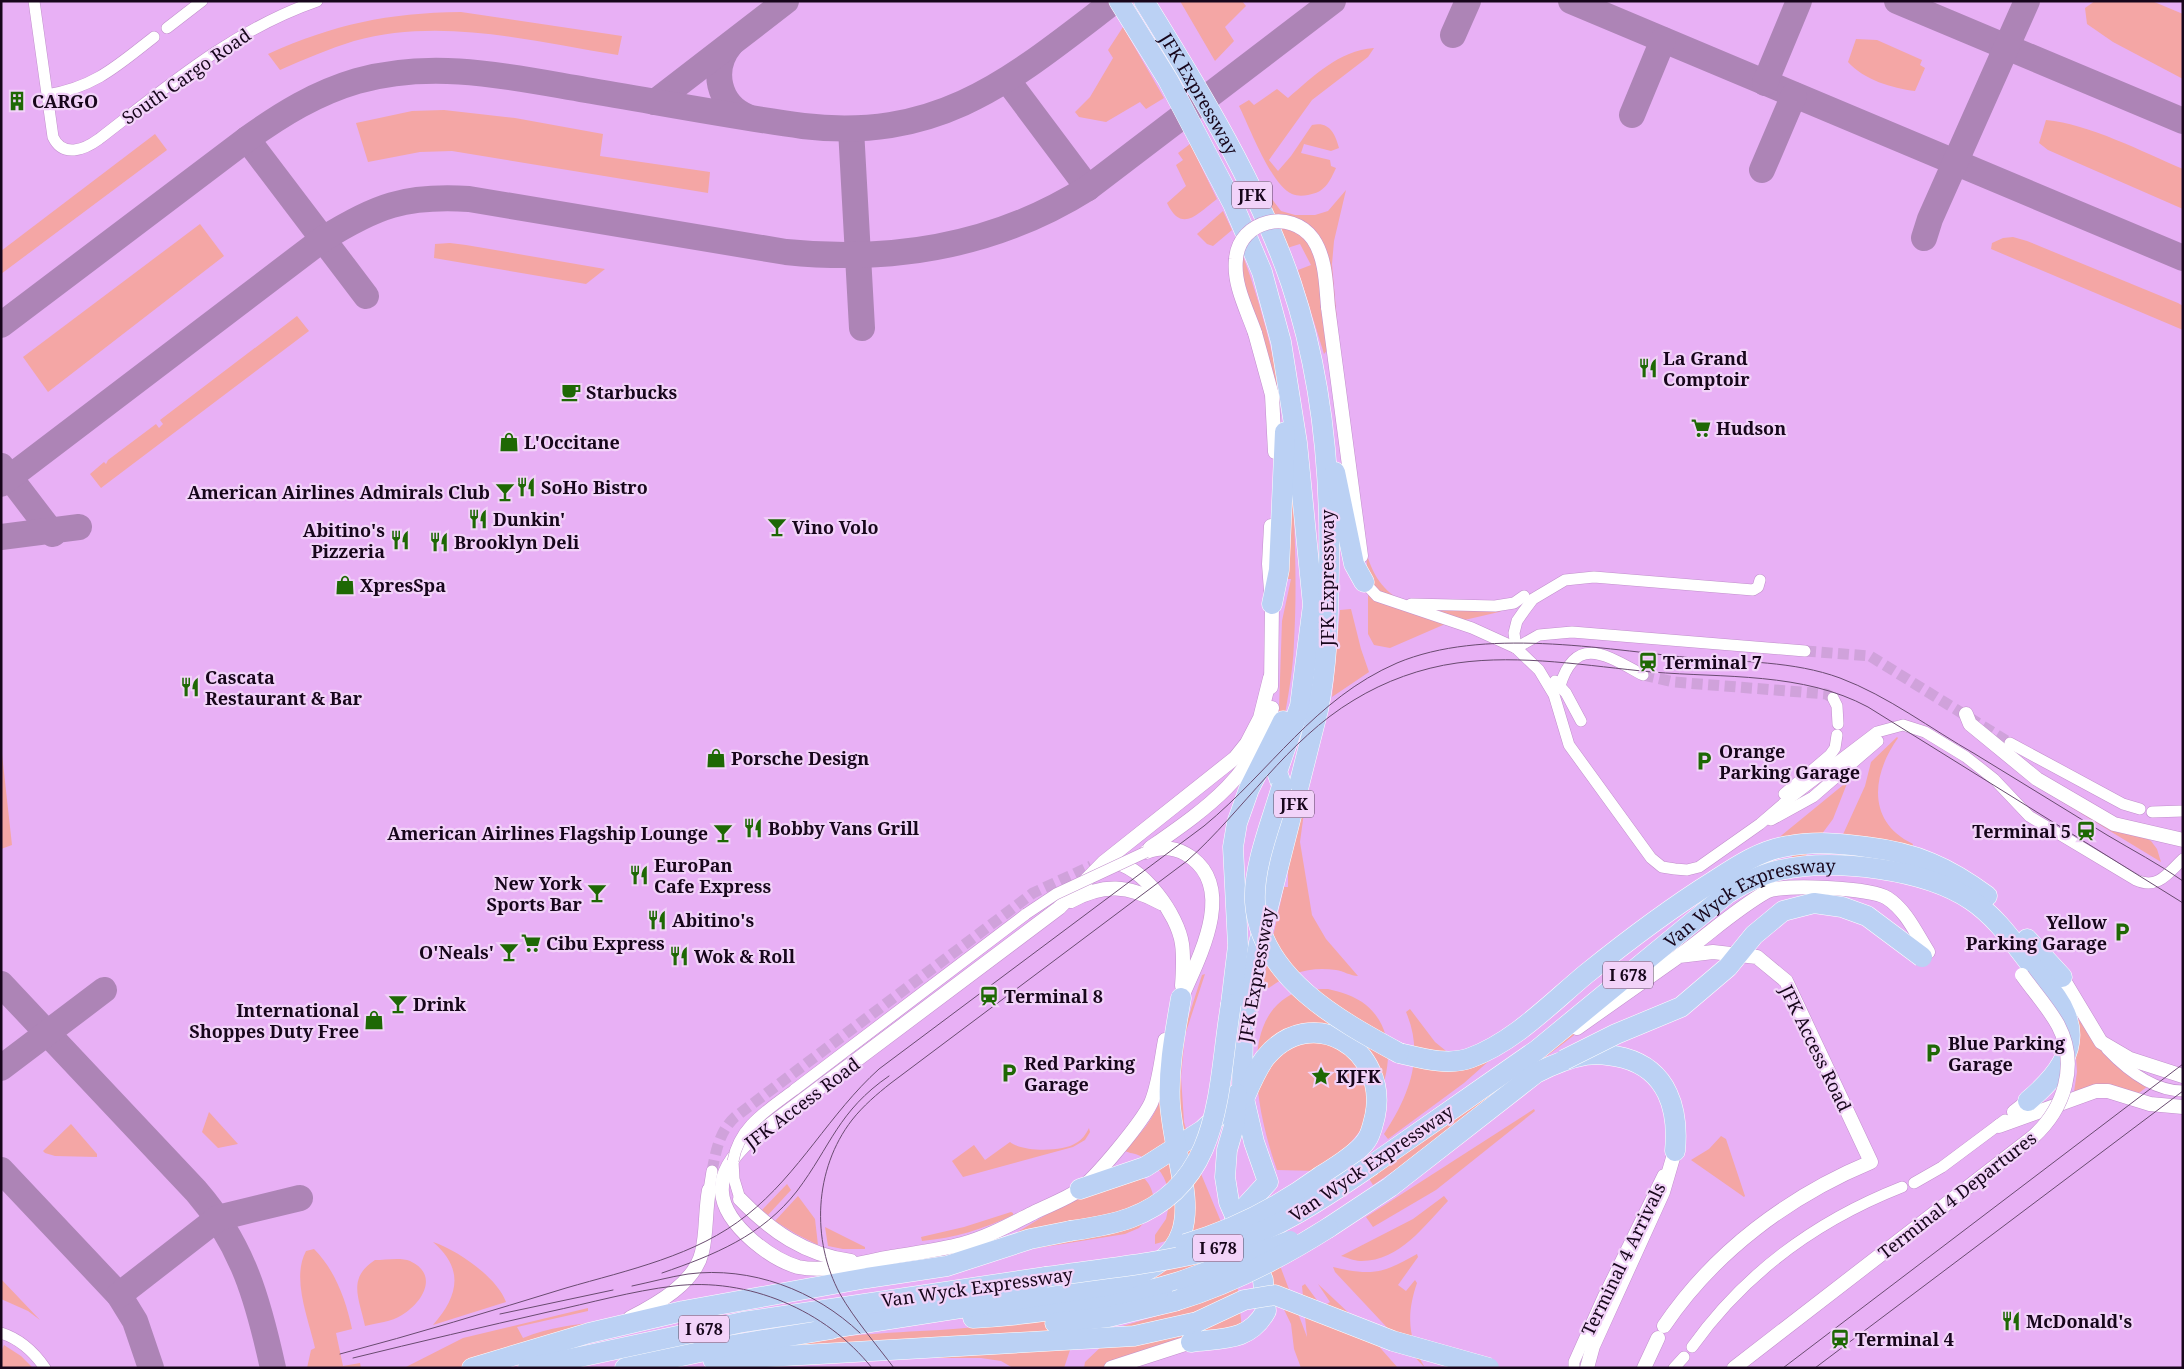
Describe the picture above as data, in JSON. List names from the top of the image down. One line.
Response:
{"streets":{"highway":["JFK Expressway","JFK","Van Wyck Expressway","I 678"],"street":["South Cargo Road","JFK Access Road","Terminal 4 Departures","Terminal 4 Arrivals"]},"crossings":[["Van Wyck Expressway","JFK Access Road"]],"places":{"building":["CARGO"],"restaurant":["La Grand Comptoir","SoHo Bistro","Dunkin'","Abitino's Pizzeria","Brooklyn Deli","Cascata Restaurant & Bar","Bobby Vans Grill","EuroPan Cafe Express","Abitino's","Wok & Roll","McDonald's"],"cafe":["Starbucks"],"supermarket":["Hudson","Cibu Express"],"shop":["L'Occitane","XpresSpa","Porsche Design","International Shoppes Duty Free"],"bar":["American Airlines Admirals Club","Vino Volo","American Airlines Flagship Lounge","New York Sports Bar","O'Neals'","Drink"],"station":["Terminal 7","Terminal 5","Terminal 8","Terminal 4"],"parking":["Orange Parking Garage","Yellow Parking Garage","Blue Parking Garage","Red Parking Garage"],"place":["KJFK"]}}
